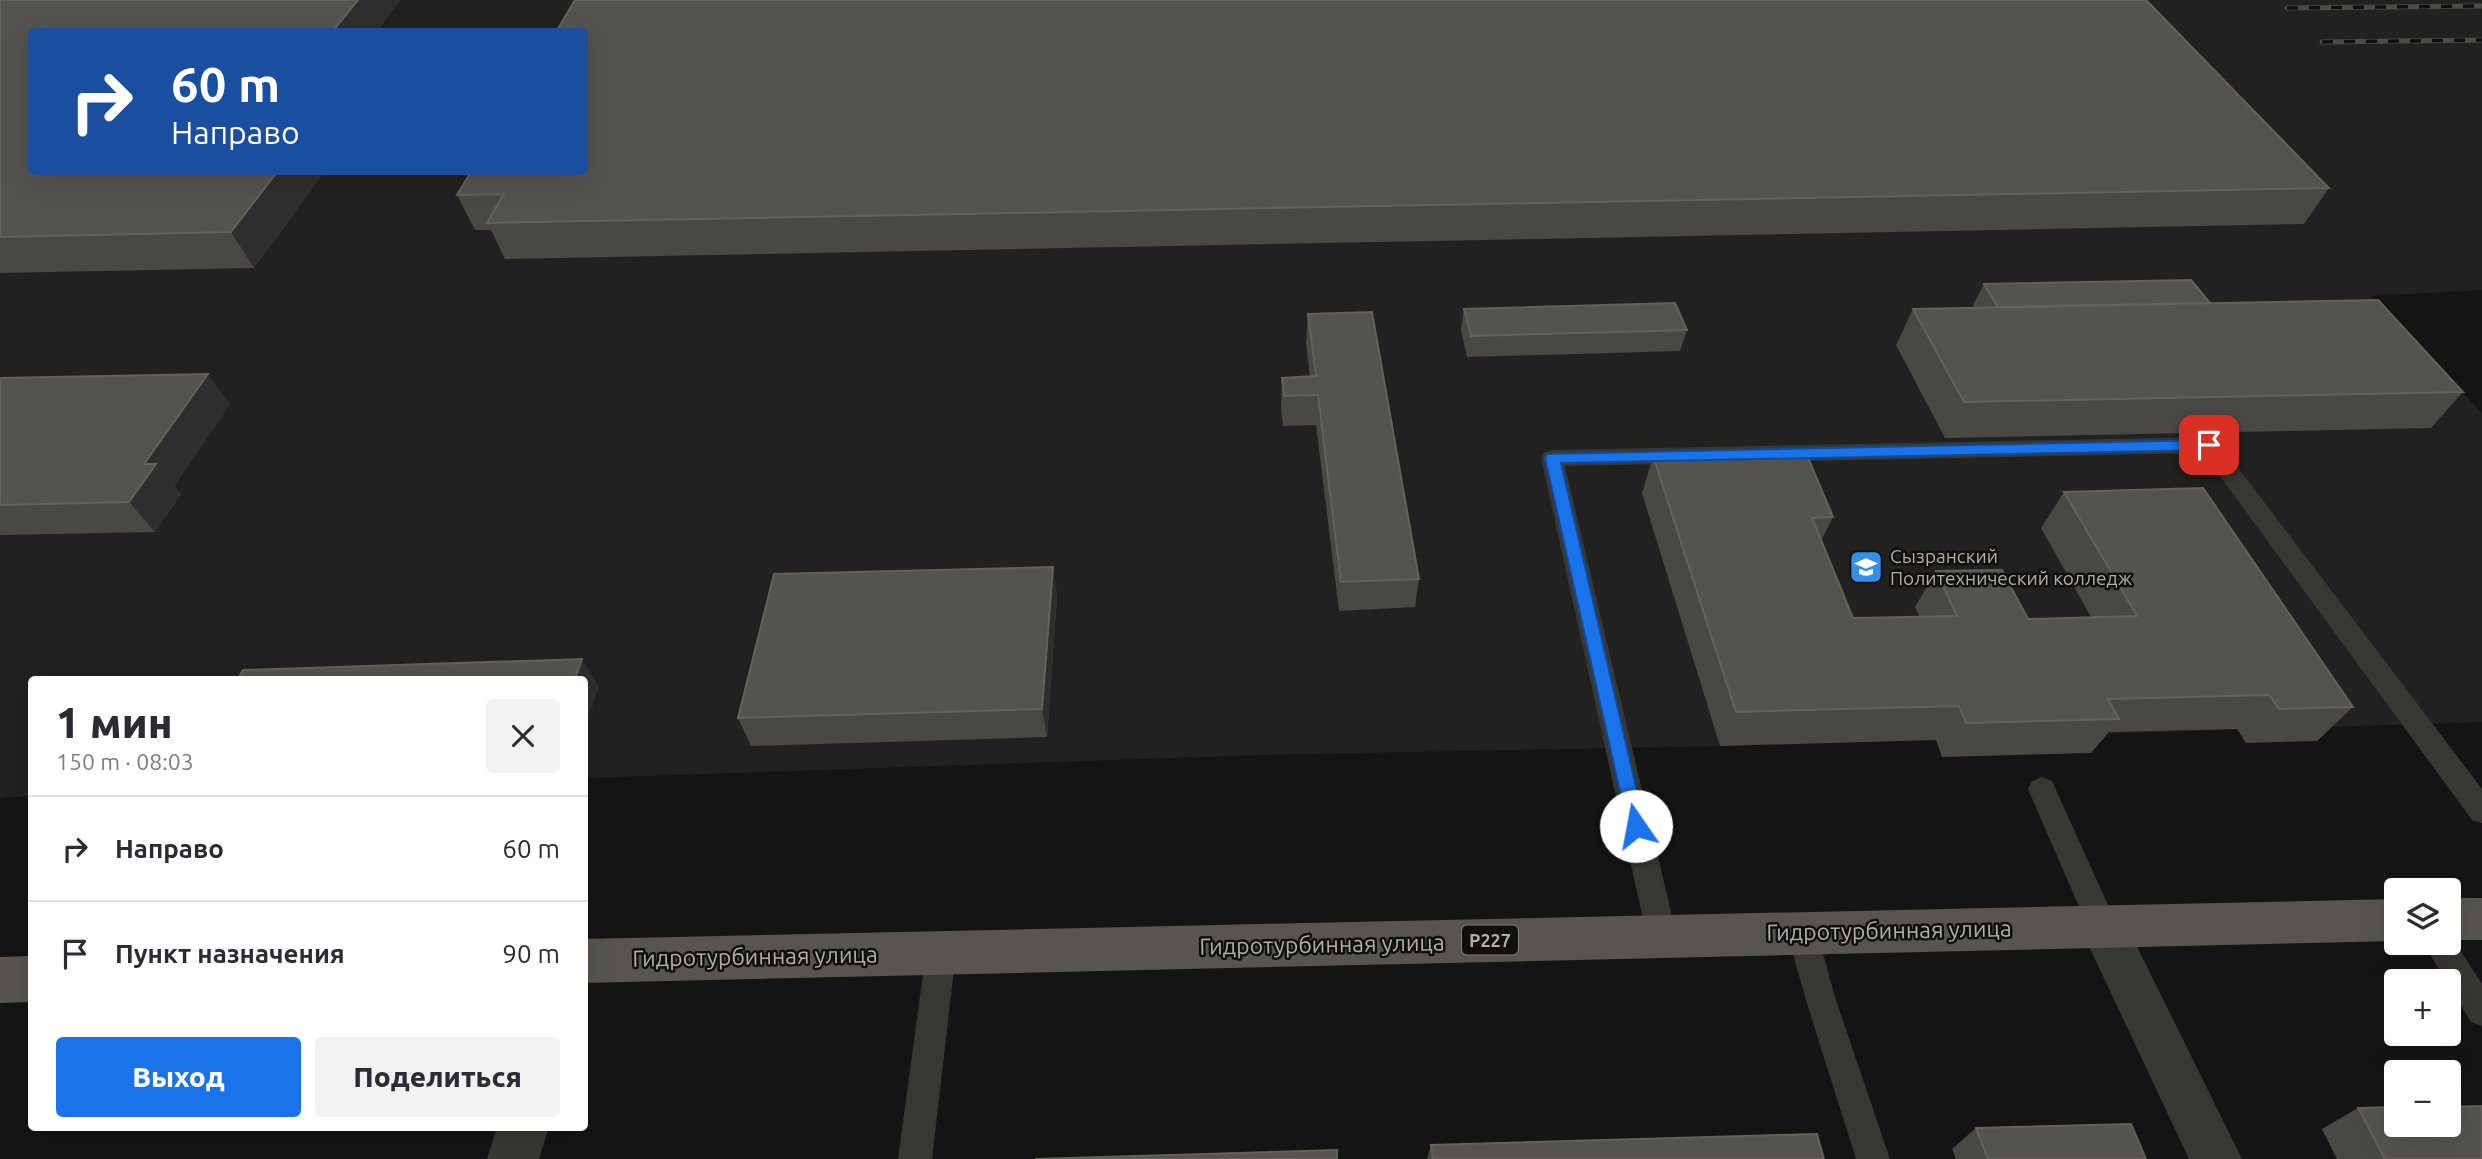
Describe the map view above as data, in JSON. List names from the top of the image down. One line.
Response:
{"streets":{"main road":["Гидротурбинная улица","Р227"]},"places":{"school or university":["Сызранский Политехнический колледж"]},"page":{"turn":["60 m","Направо"],"heading":["1 мин","150 m · 08:03"],"list":[{"name":"Направо","value":"60 m"},{"name":"Пункт назначения","value":"90 m"}],"map_buttons":["+","−"],"buttons":["Выход","Поделиться"]}}
